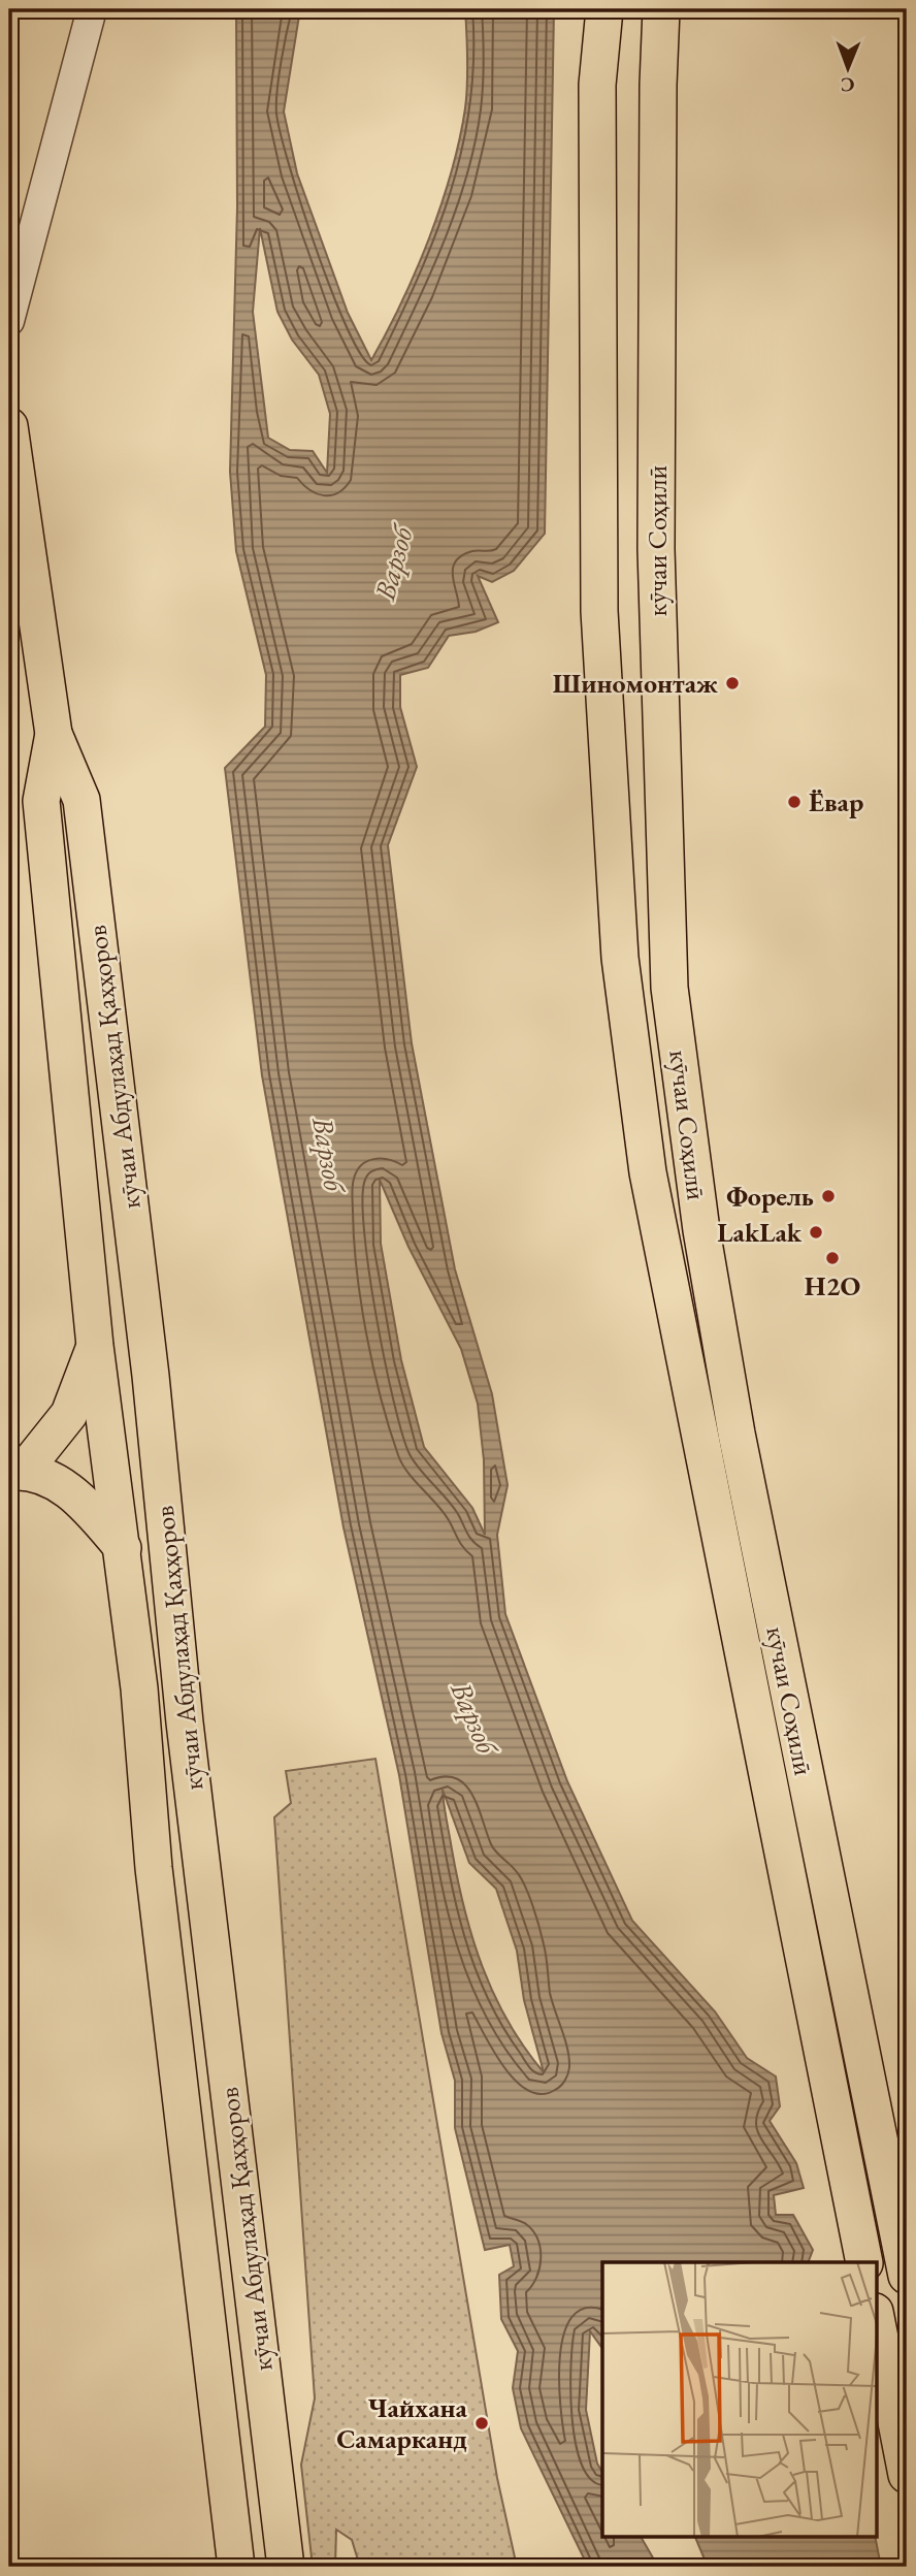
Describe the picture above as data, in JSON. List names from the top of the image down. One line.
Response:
{"streets":{"main road":["кӯчаи Соҳилӣ","кӯчаи Абдулаҳад Қаҳҳоров"]},"water":["Варзоб"],"places":["Шиномонтаж","Ёвар","Форель","LakLak","H2O","Чайхана Самарканд"],"north":"bottom"}
